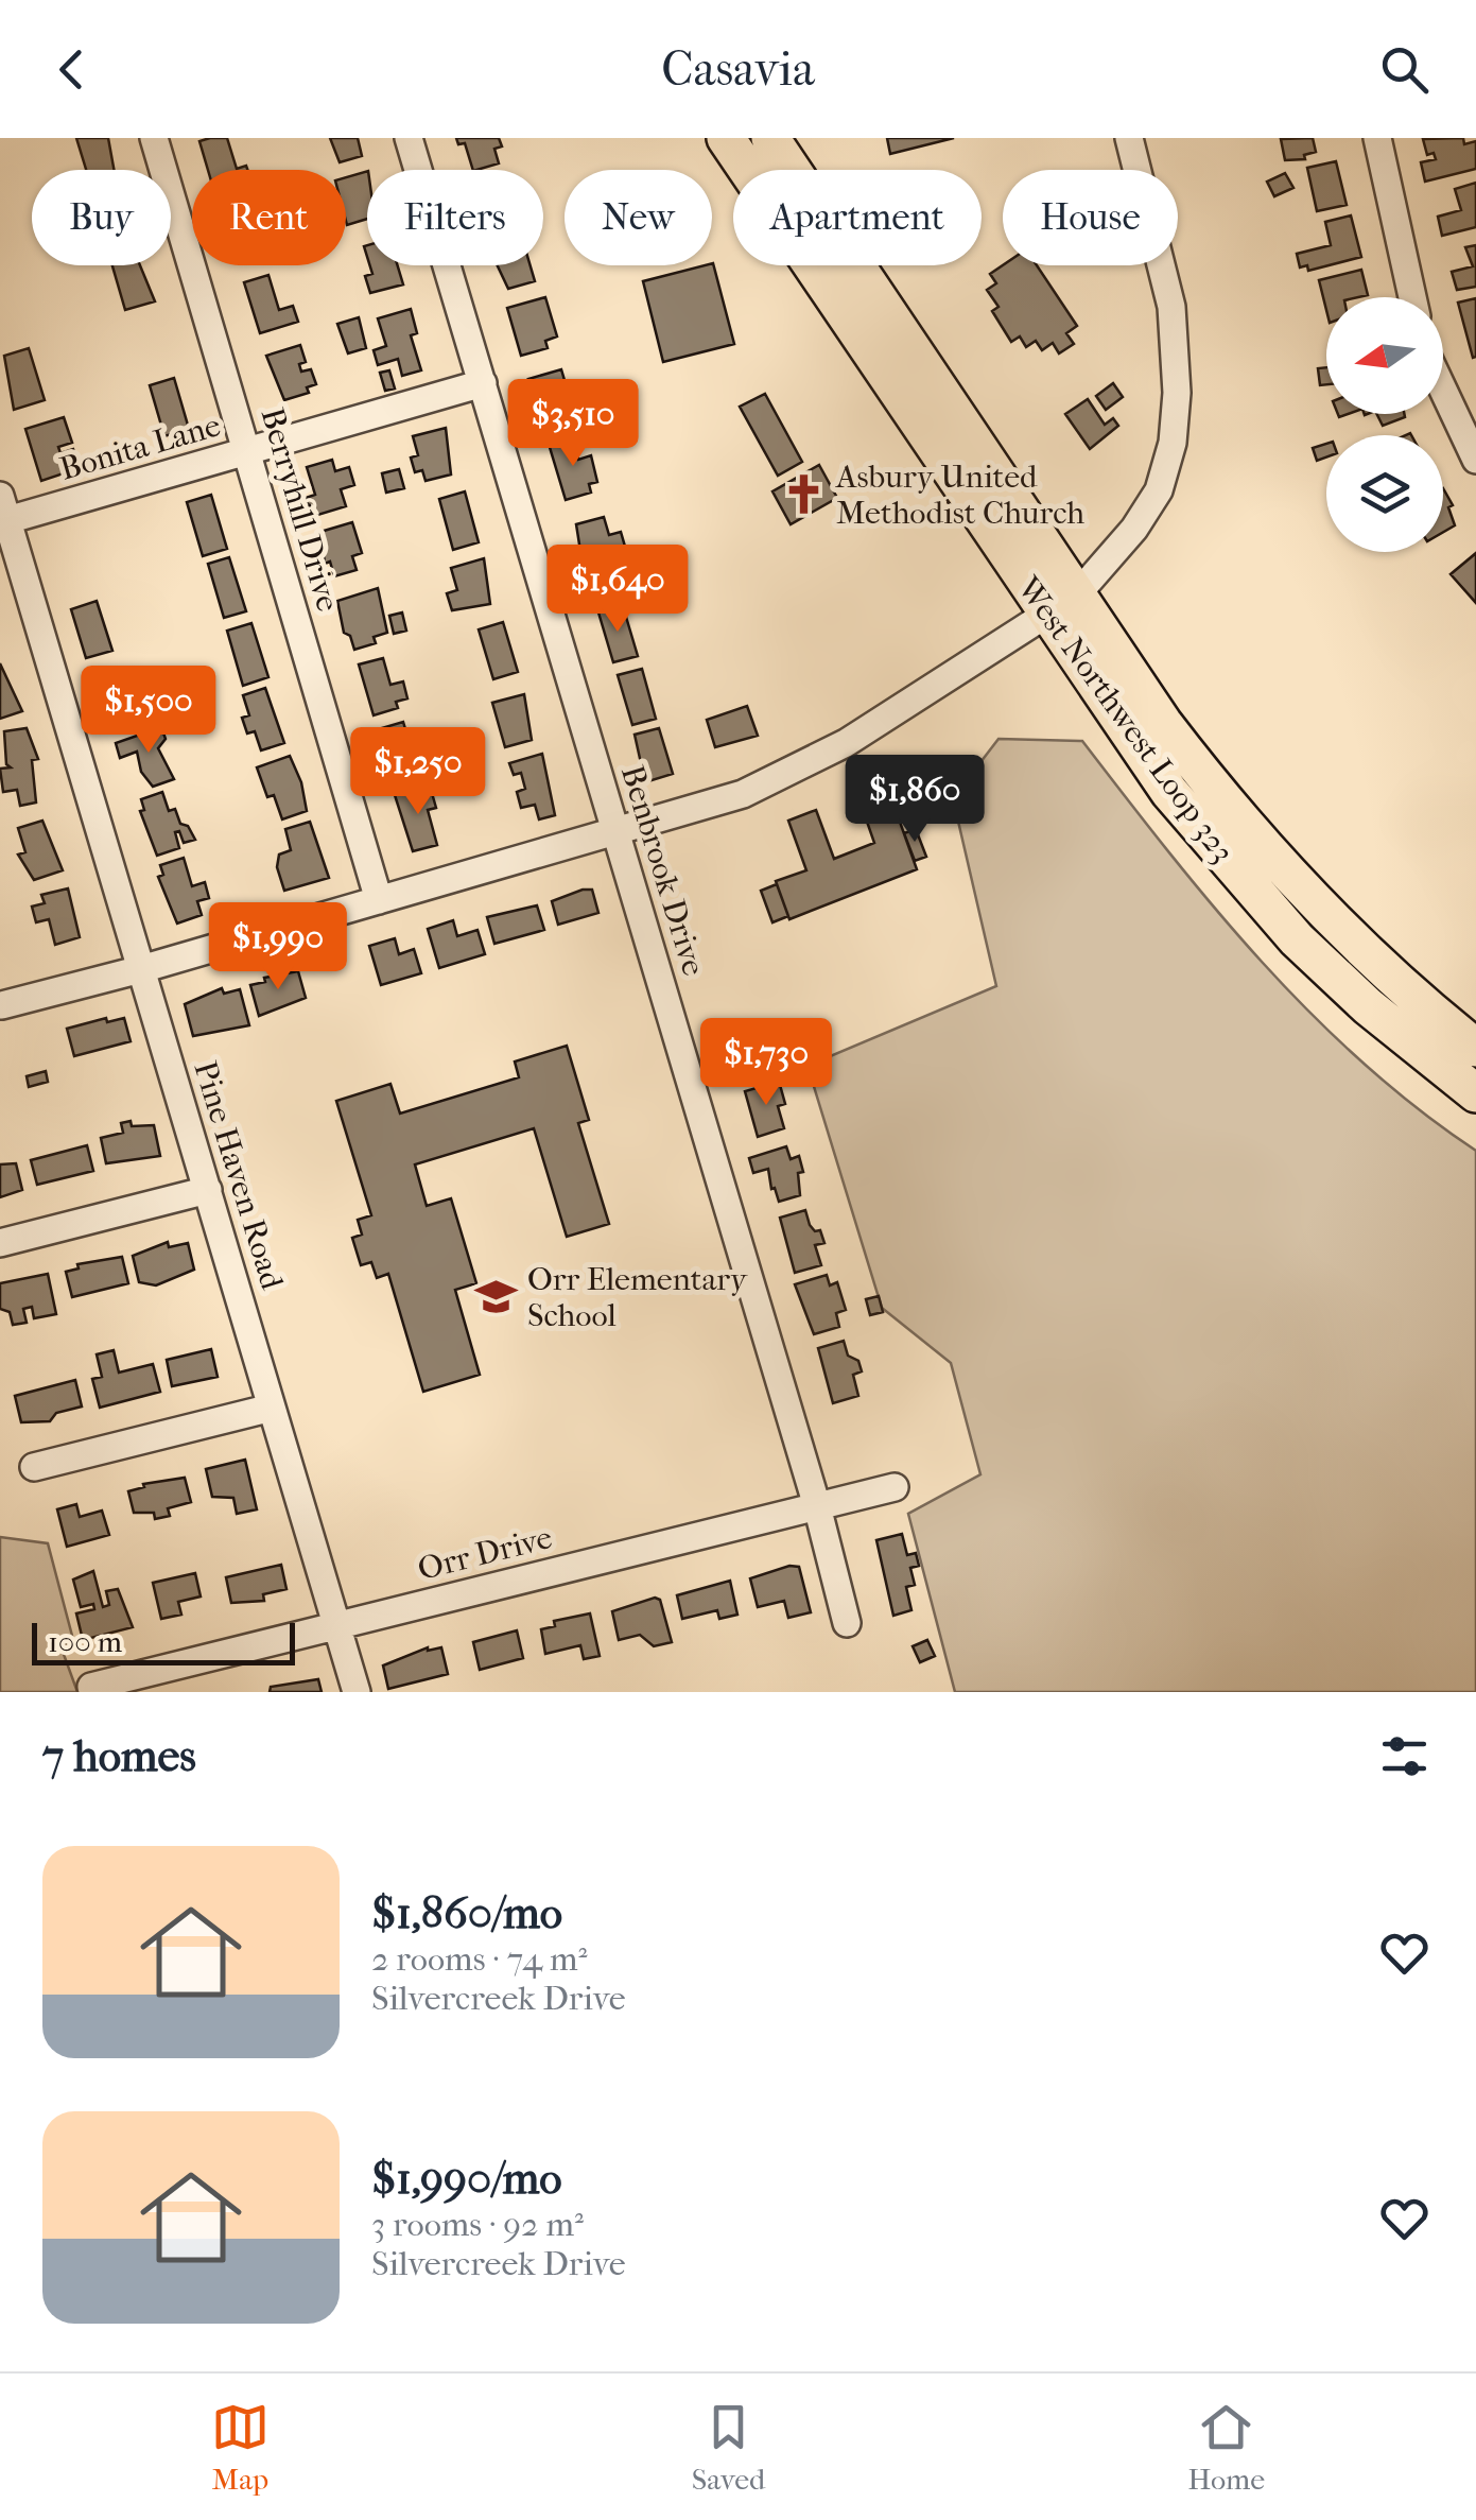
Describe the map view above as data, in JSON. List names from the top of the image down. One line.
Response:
{"streets":{"highway":["West Northwest Loop 323"],"street":["Bonita Lane","Berryhill Drive","Benbrook Drive","Pine Haven Road","Orr Drive"]},"crossings":[["Bonita Lane","Berryhill Drive"],["Bonita Lane","Benbrook Drive"],["Bonita Lane","Pine Haven Road"],["Benbrook Drive","Orr Drive"],["Pine Haven Road","Orr Drive"]],"places":{"church":["Asbury United Methodist Church"],"school or university":["Orr Elementary School"]},"scale_bar":"100 m","north":"left","page":{"header":"Casavia","chip":["Buy","Rent","Filters","New","Apartment","House"],"price":["$3,510","$1,640","$1,500","$1,250","$1,860","$1,990","$1,730"],"scale":"100 m","heading":"7 homes","list":[{"name":"$1,860/mo","note":"2 rooms · 74 m² · Silvercreek Drive"},{"name":"$1,990/mo","note":"3 rooms · 92 m² · Silvercreek Drive"}],"tabs":["Map","Saved","Home"]}}
